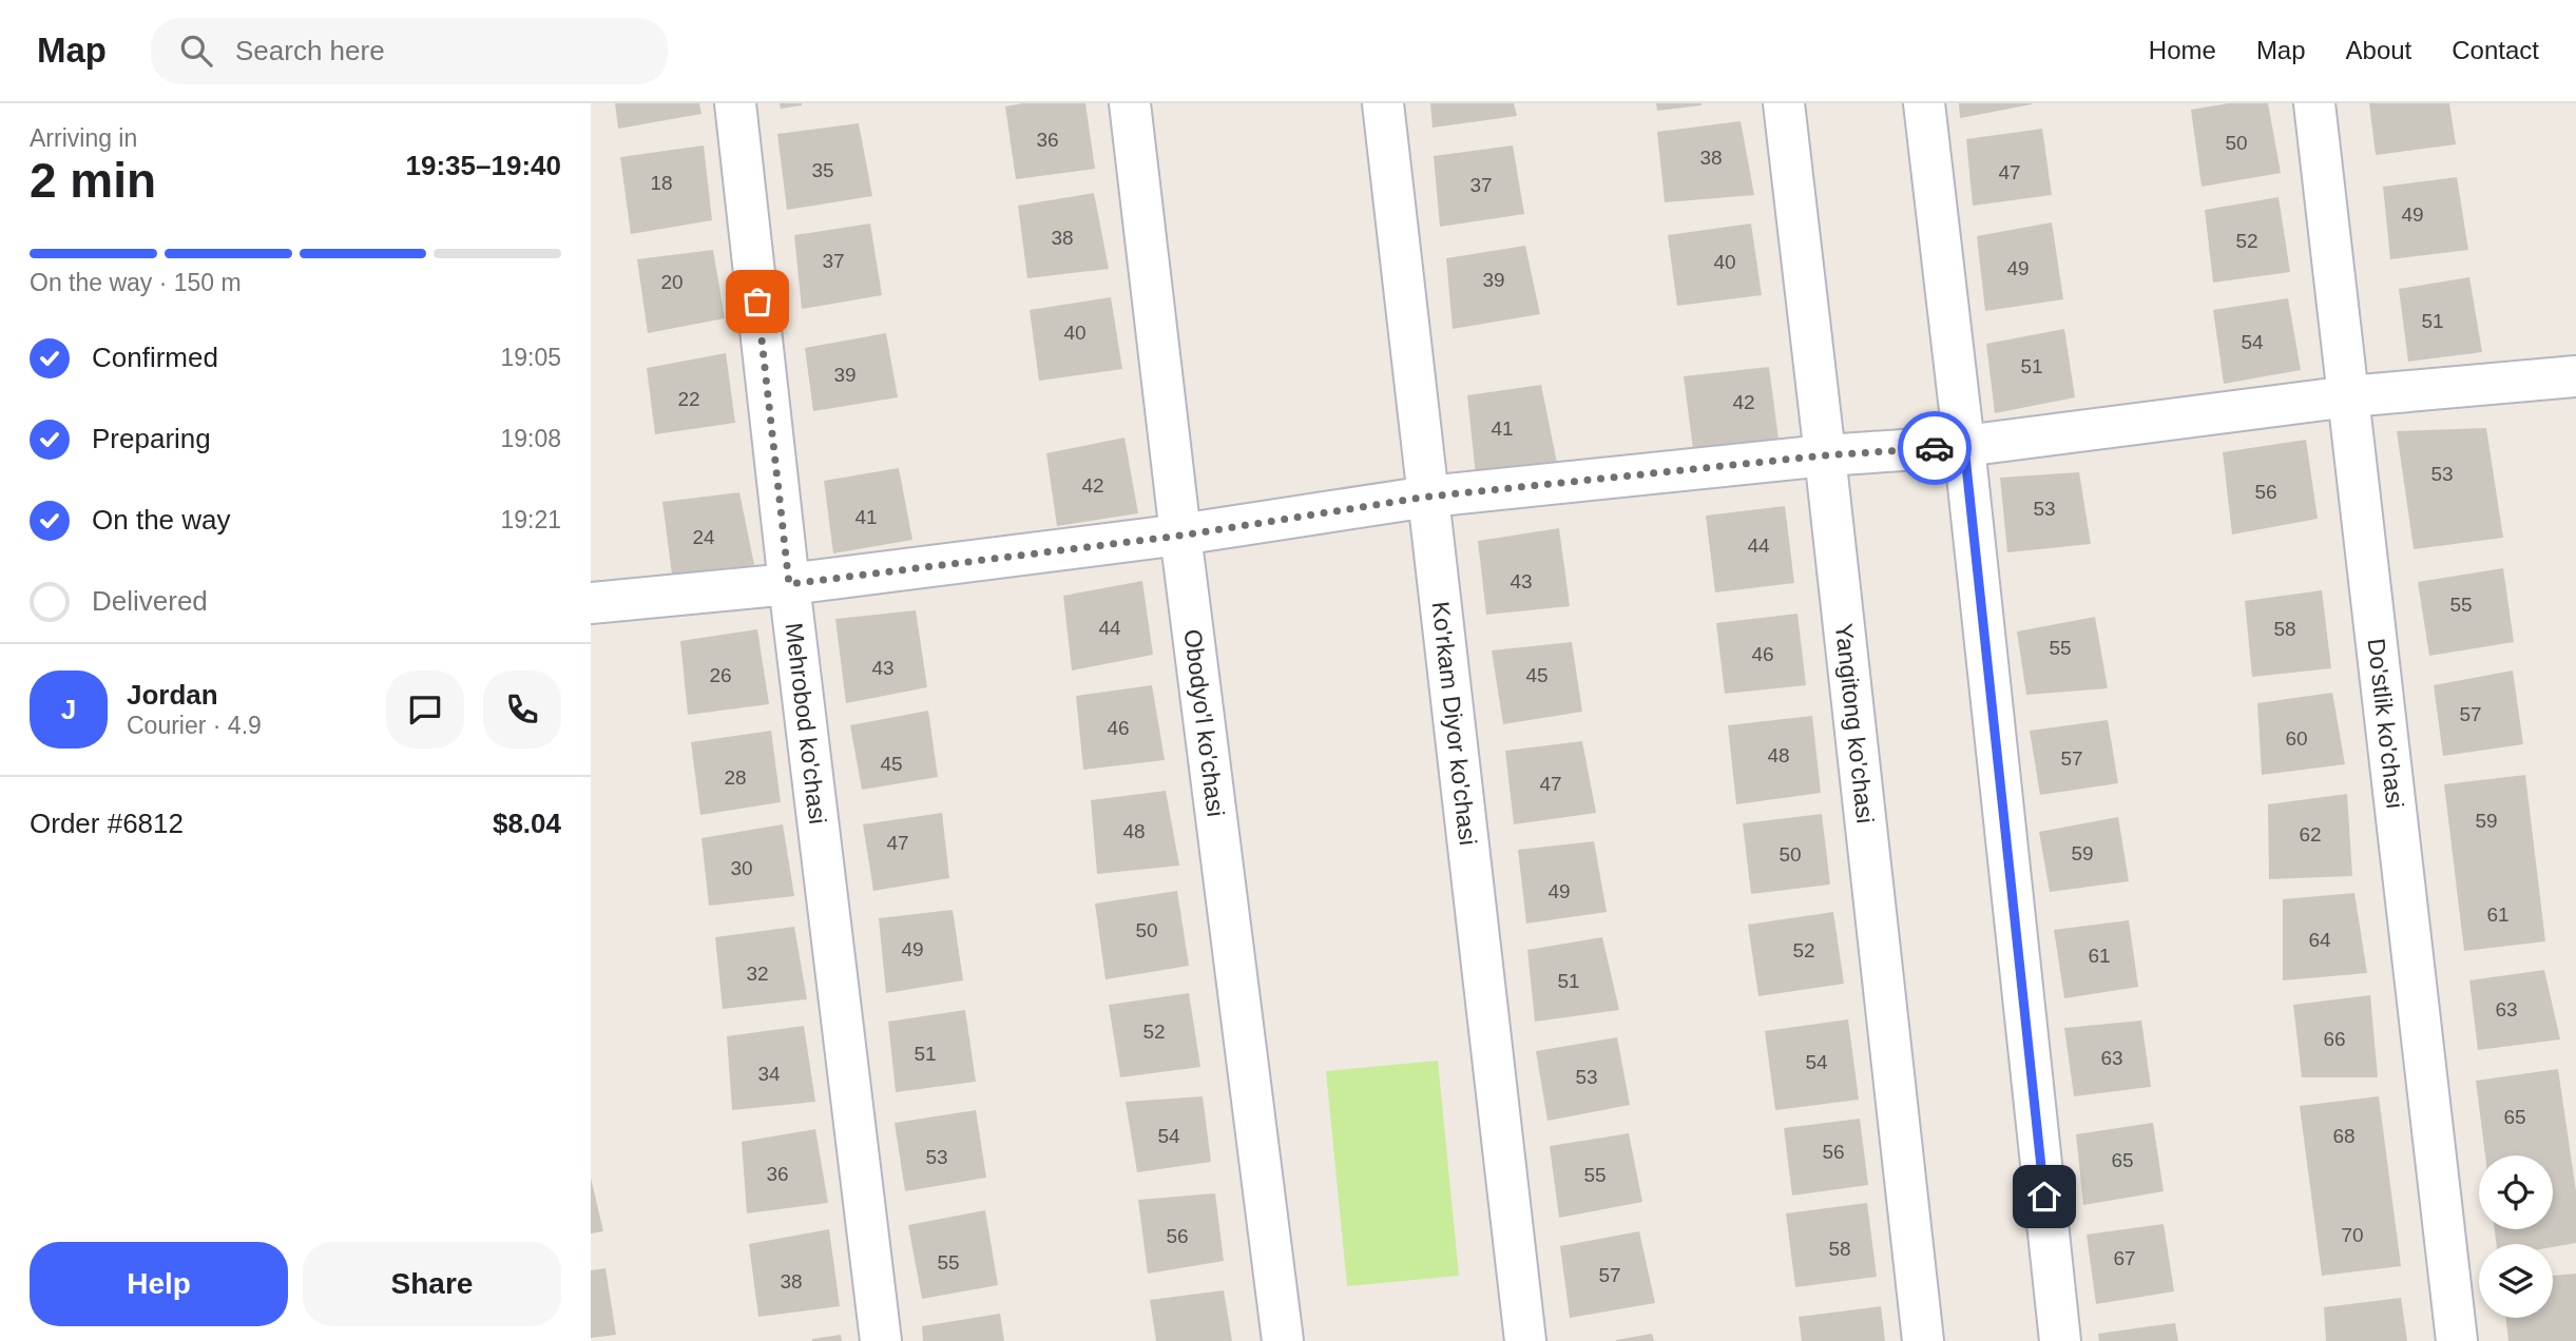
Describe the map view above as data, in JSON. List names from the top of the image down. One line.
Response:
{"streets":{"street":["Mehrobod ko'chasi","Obodyo'l ko'chasi","Ko'rkam Diyor ko'chasi","Yangitong ko'chasi","Do'stlik ko'chasi"]},"house_numbers":["36","50","38","35","47","18","37","49","38","52","37","40","49","39","20","51","40","54","51","39","22","42","41","53","42","56","53","41","24","44","43","55","44","58","55","46","43","26","45","57","46","60","48","57","45","28","47","59","48","62","47","59","50","30","49","61","50","64","49","52","61","32","51","63","52","66","51","63","54","34","53","65","54","68","56","53","65","36","55","70","56","58","67","55","57","38"],"page":{"header":"Map","search":"Search here","nav":["Home","Map","About","Contact"],"heading":["2 min","Arriving in","19:35–19:40"],"panel":["Jordan","Courier · 4.9","Order #6812","$8.04"],"bar":"On the way · 150 m","list":[["Confirmed","19:05"],["Preparing","19:08"],["On the way","19:21"],"Delivered"],"round":"J","buttons":["Help","Share"]}}
